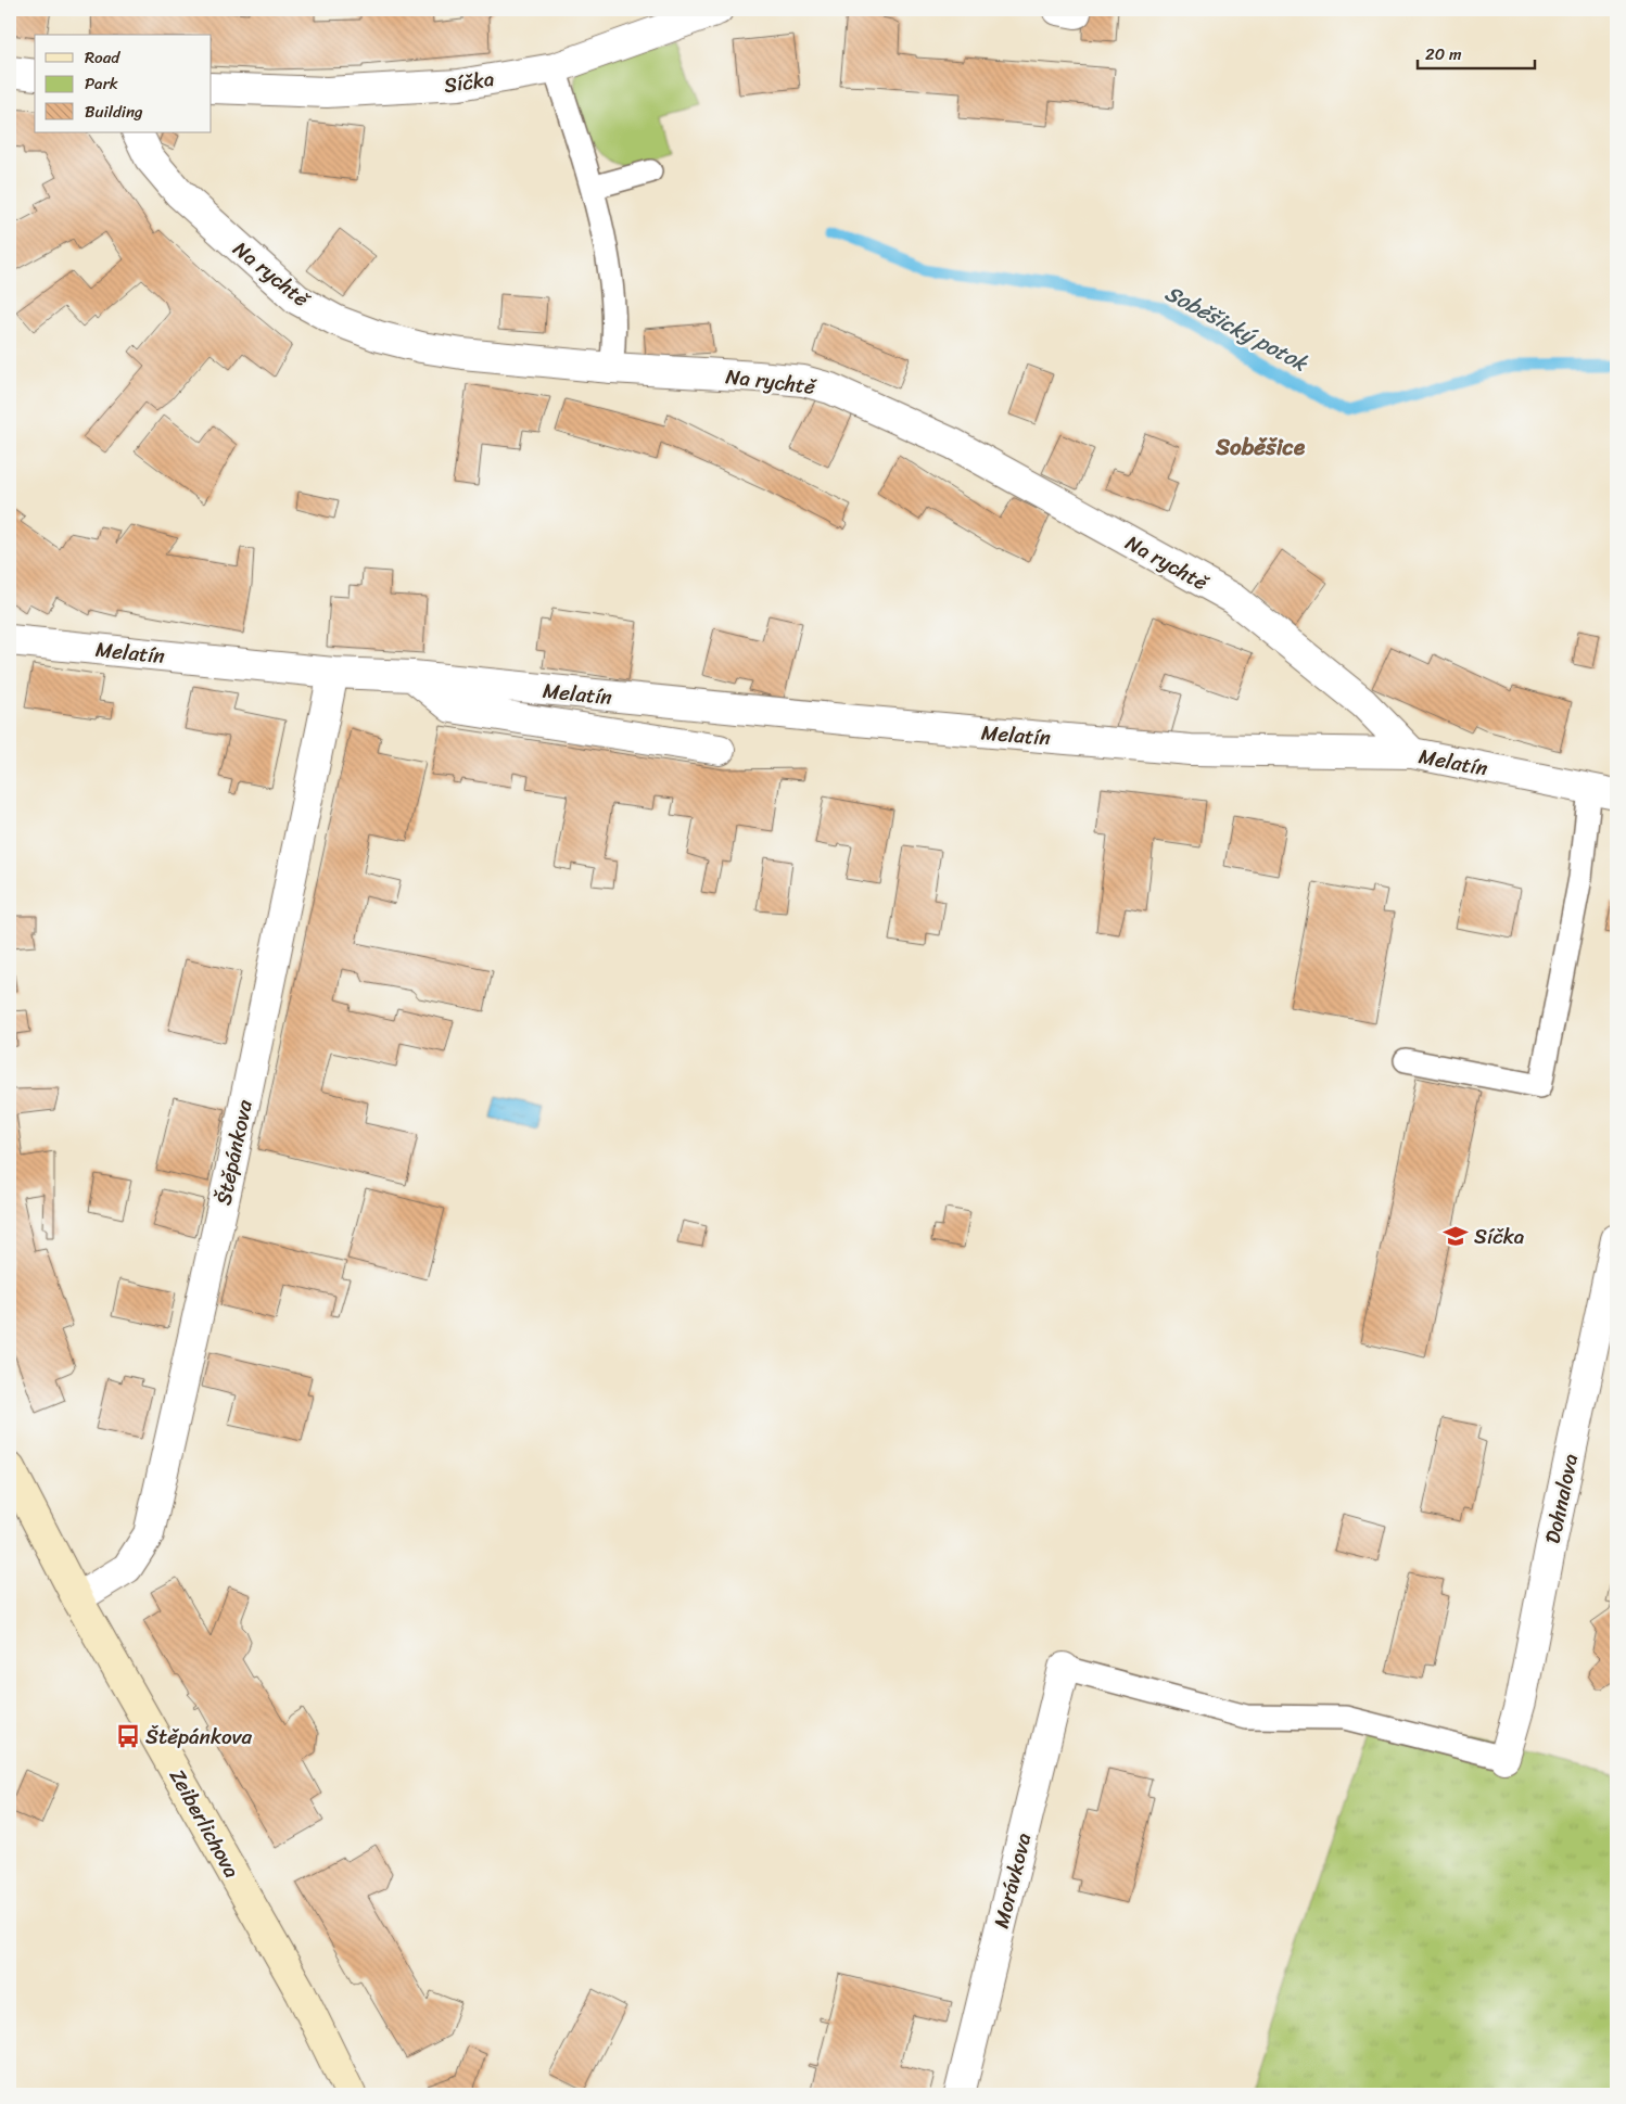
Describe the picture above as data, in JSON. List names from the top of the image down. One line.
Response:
{"streets":{"street":["Síčka","Na rychtě","Melatín","Štěpánkova","Dohnalova","Zeiberlichova","Morávkova"]},"crossings":[["Na rychtě","Melatín"],["Melatín","Štěpánkova"],["Štěpánkova","Zeiberlichova"]],"districts":["Soběšice"],"water":["Soběšický potok"],"places":{"school or university":["Síčka"],"bus stop":["Štěpánkova"]},"legend":["Road","Park","Building"],"scale_bar":"20 m"}
